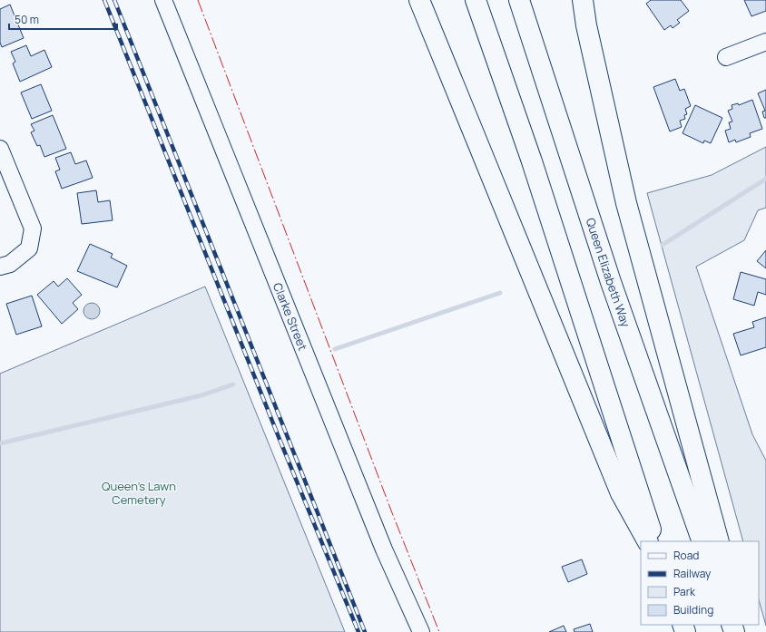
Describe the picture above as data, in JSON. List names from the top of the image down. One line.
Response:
{"streets":{"highway":["Queen Elizabeth Way"],"street":["Clarke Street"]},"parks":["Queen's Lawn Cemetery"],"legend":["Road","Railway","Park","Building"],"scale_bar":"50 m"}
